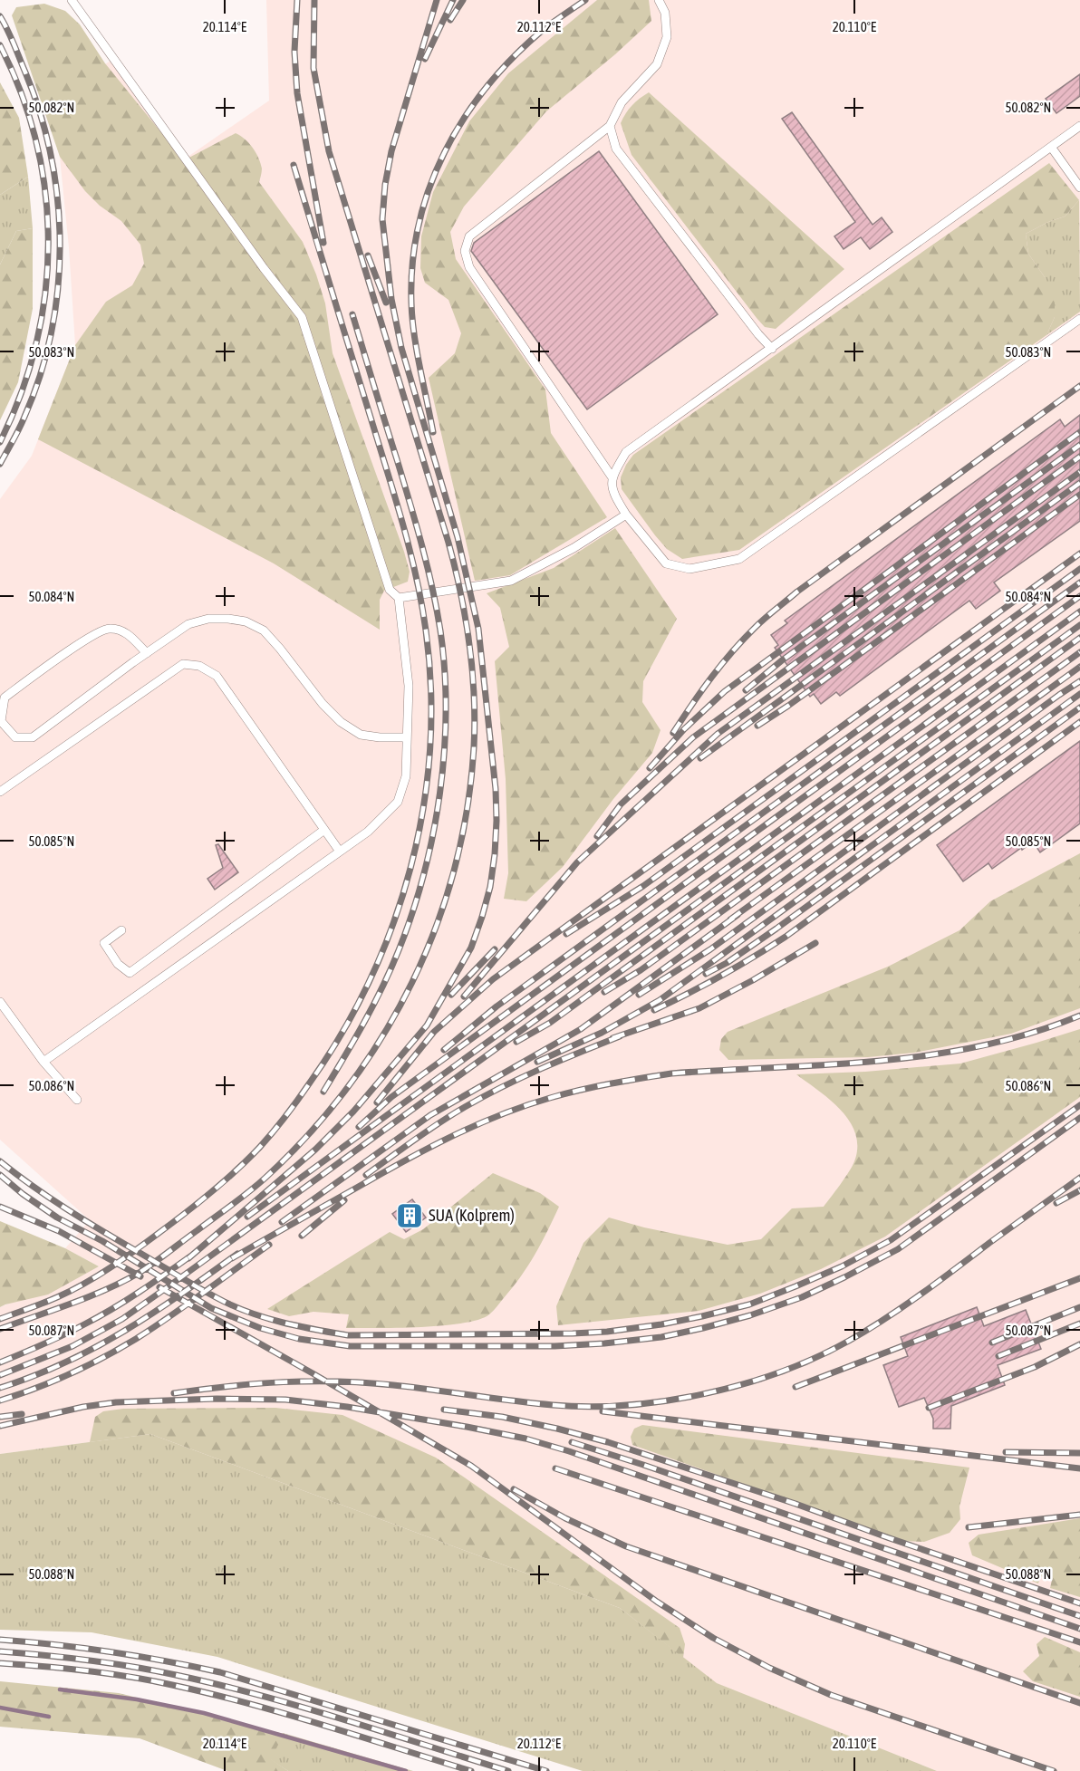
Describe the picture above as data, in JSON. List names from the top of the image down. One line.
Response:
{"places":{"building":["SUA (Kolprem)"]},"coordinates":["20.114°E","20.112°E","20.110°E","50.082°N","50.083°N","50.084°N","50.085°N","50.086°N","50.087°N","50.088°N"]}
